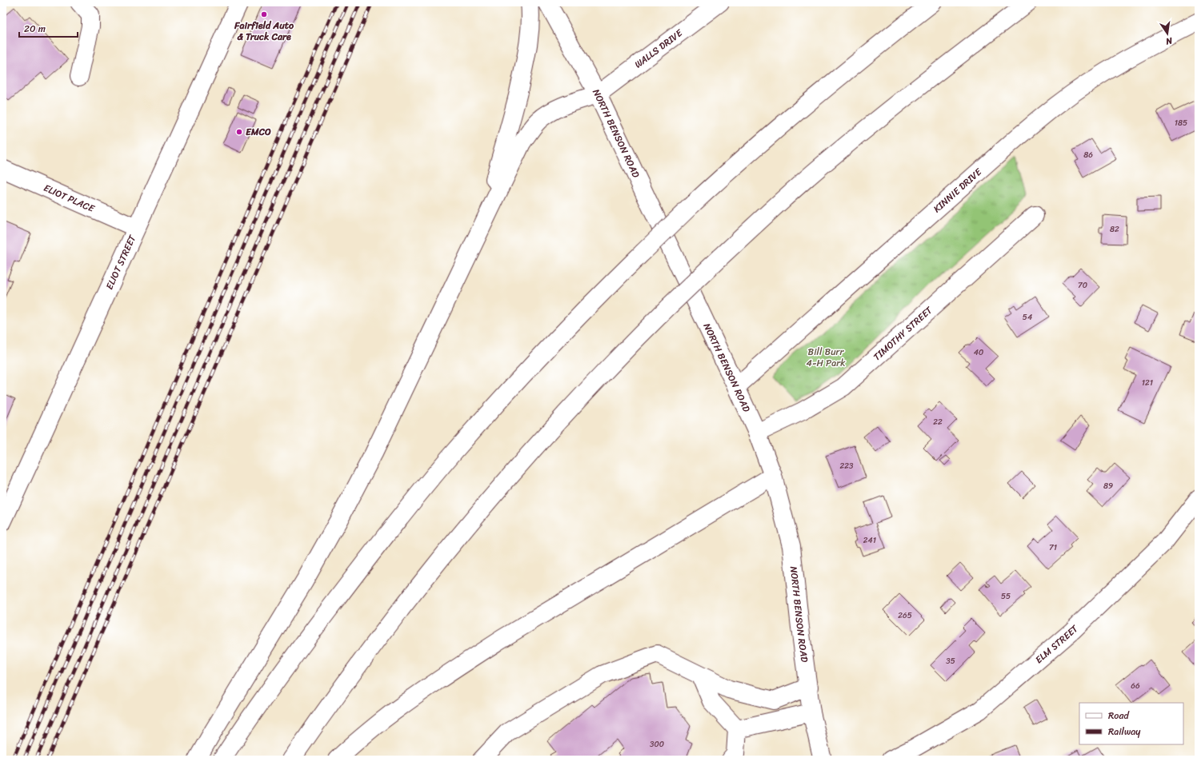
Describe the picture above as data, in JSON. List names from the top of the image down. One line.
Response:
{"streets":{"main road":["WALLS DRIVE","NORTH BENSON ROAD","KINNIE DRIVE","ELIOT PLACE","ELIOT STREET","TIMOTHY STREET","ELM STREET"]},"crossings":[["WALLS DRIVE","NORTH BENSON ROAD"],["NORTH BENSON ROAD","KINNIE DRIVE"],["NORTH BENSON ROAD","TIMOTHY STREET"],["ELIOT PLACE","ELIOT STREET"]],"parks":["Bill Burr 4-H Park"],"places":["Fairfield Auto & Truck Care","EMCO"],"house_numbers":["185","86","82","70","54","40","121","22","223","89","241","71","55","265","35","66","300"],"legend":["Road","Railway"],"scale_bar":"20 m","north":"bottom"}
